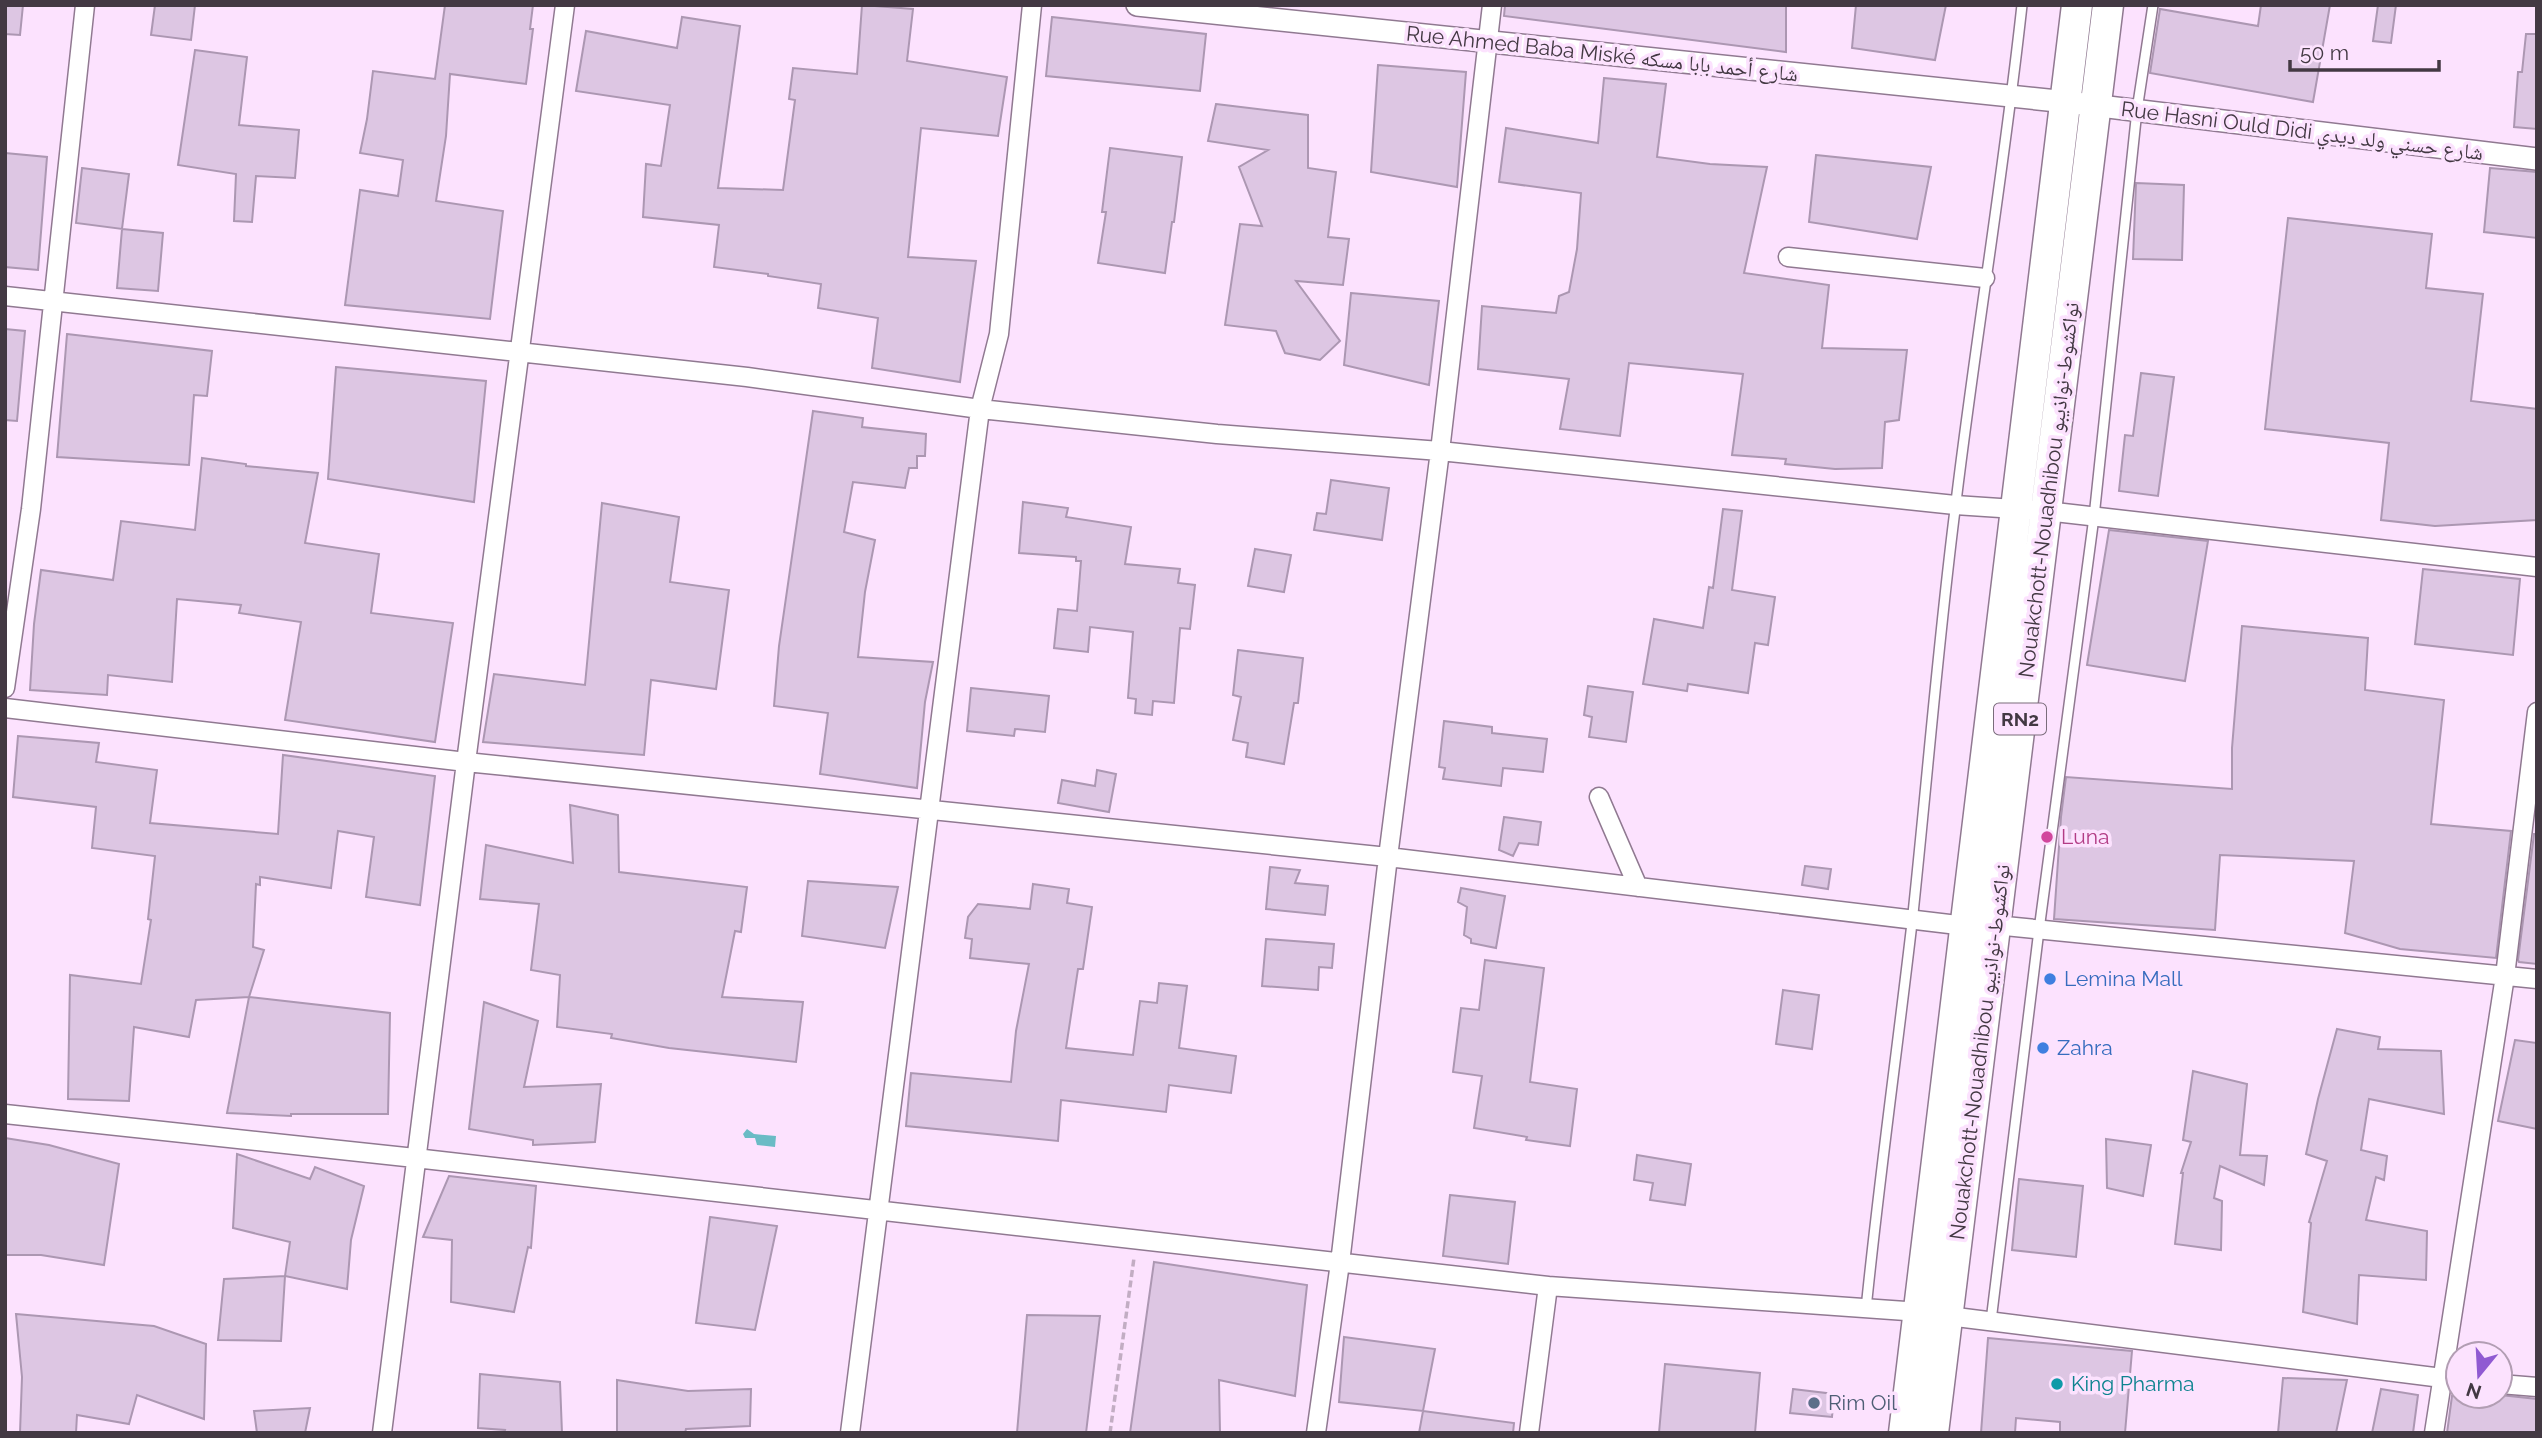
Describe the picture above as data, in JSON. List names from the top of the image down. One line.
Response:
{"streets":{"highway":["Nouakchott-Nouadhibou نواكشوط-نواذيبو","RN2"],"street":["Rue Ahmed Baba Miské شارع أحمد بابا مسكه","Rue Hasni Ould Didi شارع حسني ولد ديدي"]},"crossings":[["Rue Ahmed Baba Miské شارع أحمد بابا مسكه","Rue Hasni Ould Didi شارع حسني ولد ديدي"],["Rue Ahmed Baba Miské شارع أحمد بابا مسكه","Nouakchott-Nouadhibou نواكشوط-نواذيبو"],["Rue Hasni Ould Didi شارع حسني ولد ديدي","Nouakchott-Nouadhibou نواكشوط-نواذيبو"]],"places":["Luna","Lemina Mall","Zahra","King Pharma","Rim Oil"],"scale_bar":"50 m","north":"bottom"}
